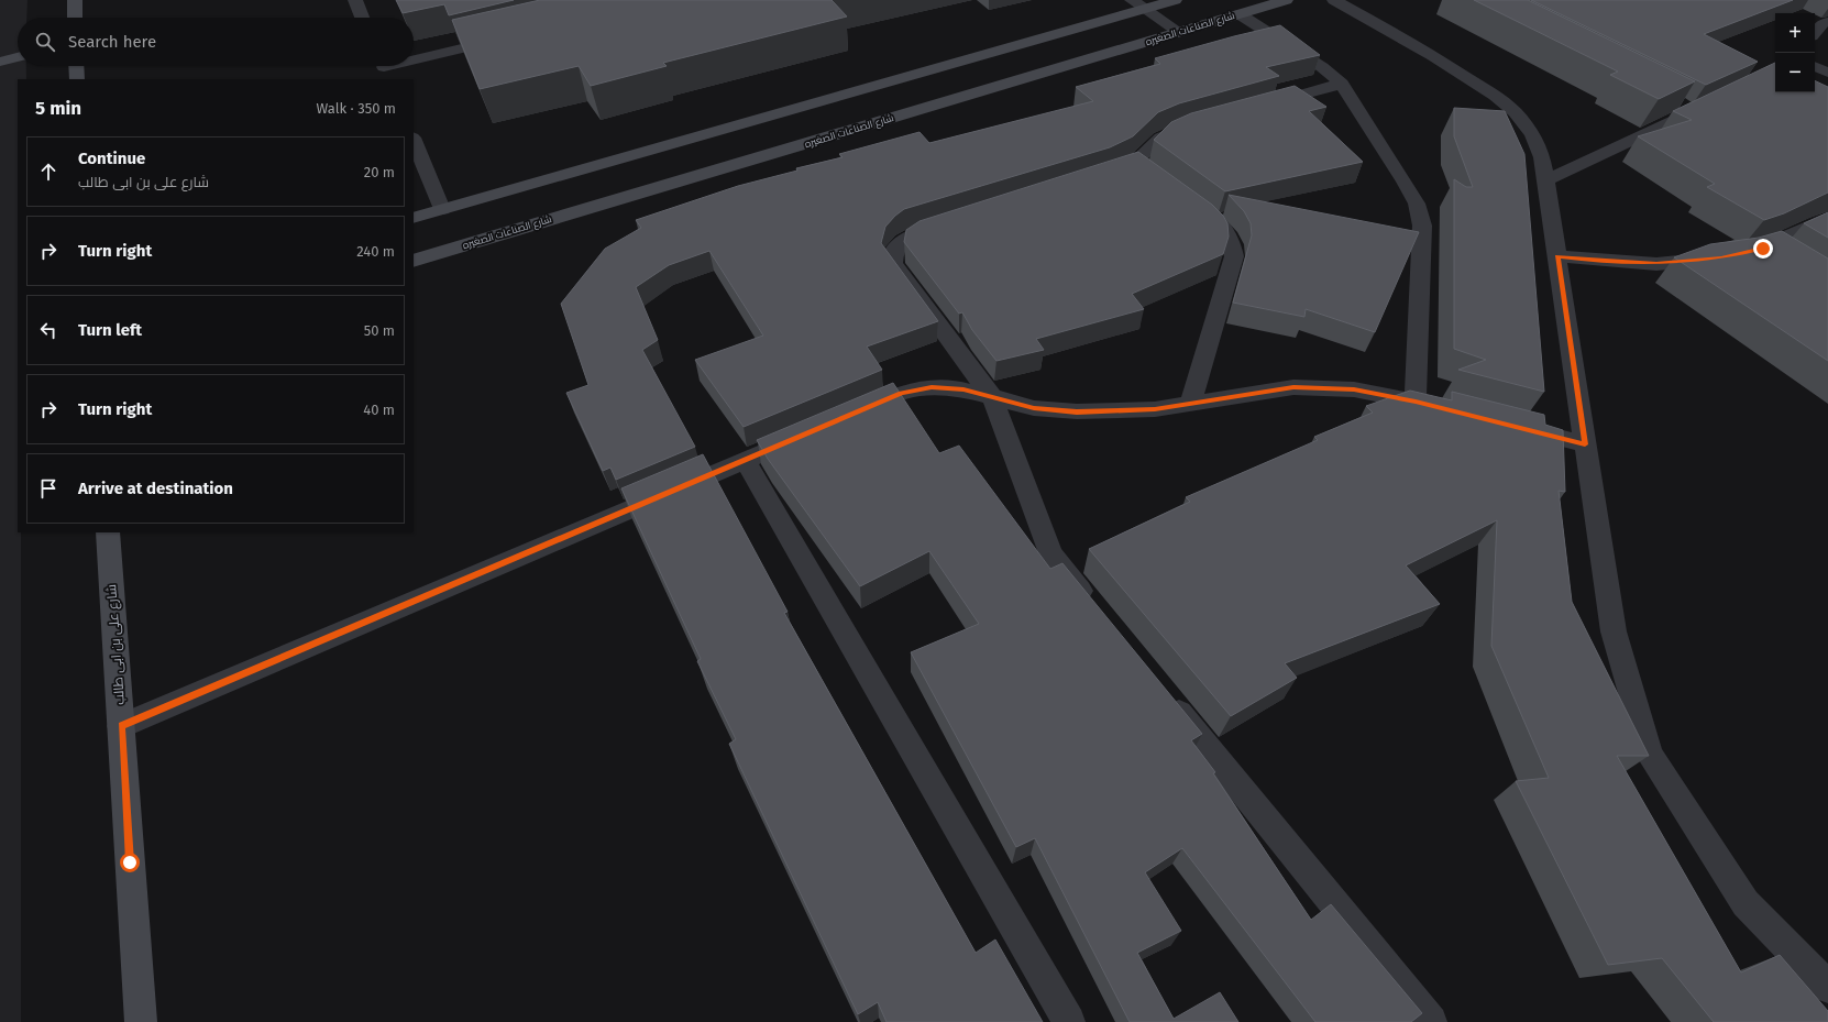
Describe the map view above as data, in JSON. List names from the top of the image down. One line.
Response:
{"streets":{"street":["شارع الصناعات الصغيره","شارع على بن ابى طالب"]},"page":{"map_buttons":["+","−"],"search":"Search here","heading":["5 min","Walk · 350 m"],"list":[["Continue","شارع على بن ابى طالب","20 m"],["Turn right","240 m"],["Turn left","50 m"],["Turn right","40 m"],"Arrive at destination"]}}
